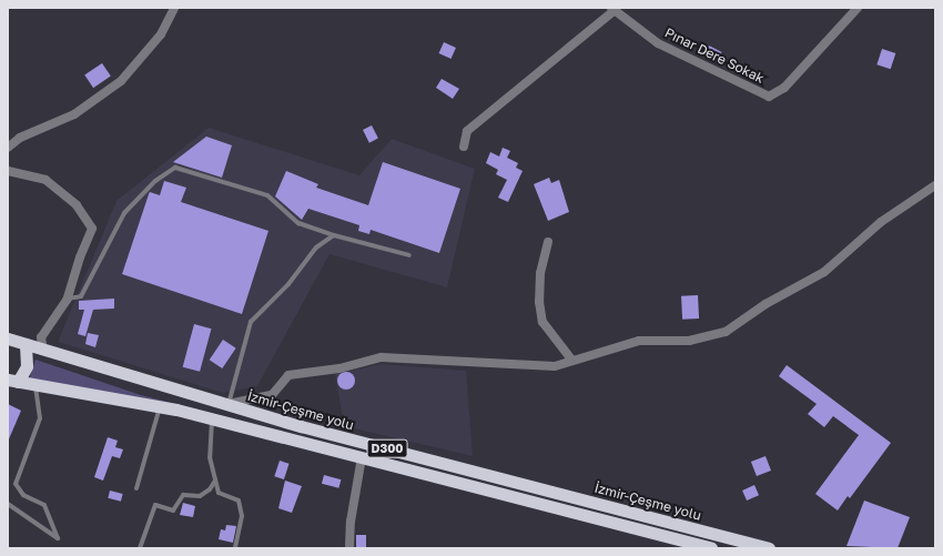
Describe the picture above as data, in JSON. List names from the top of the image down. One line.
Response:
{"streets":{"highway":["İzmir-Çeşme yolu","D300"],"street":["Pınar Dere Sokak"]}}
